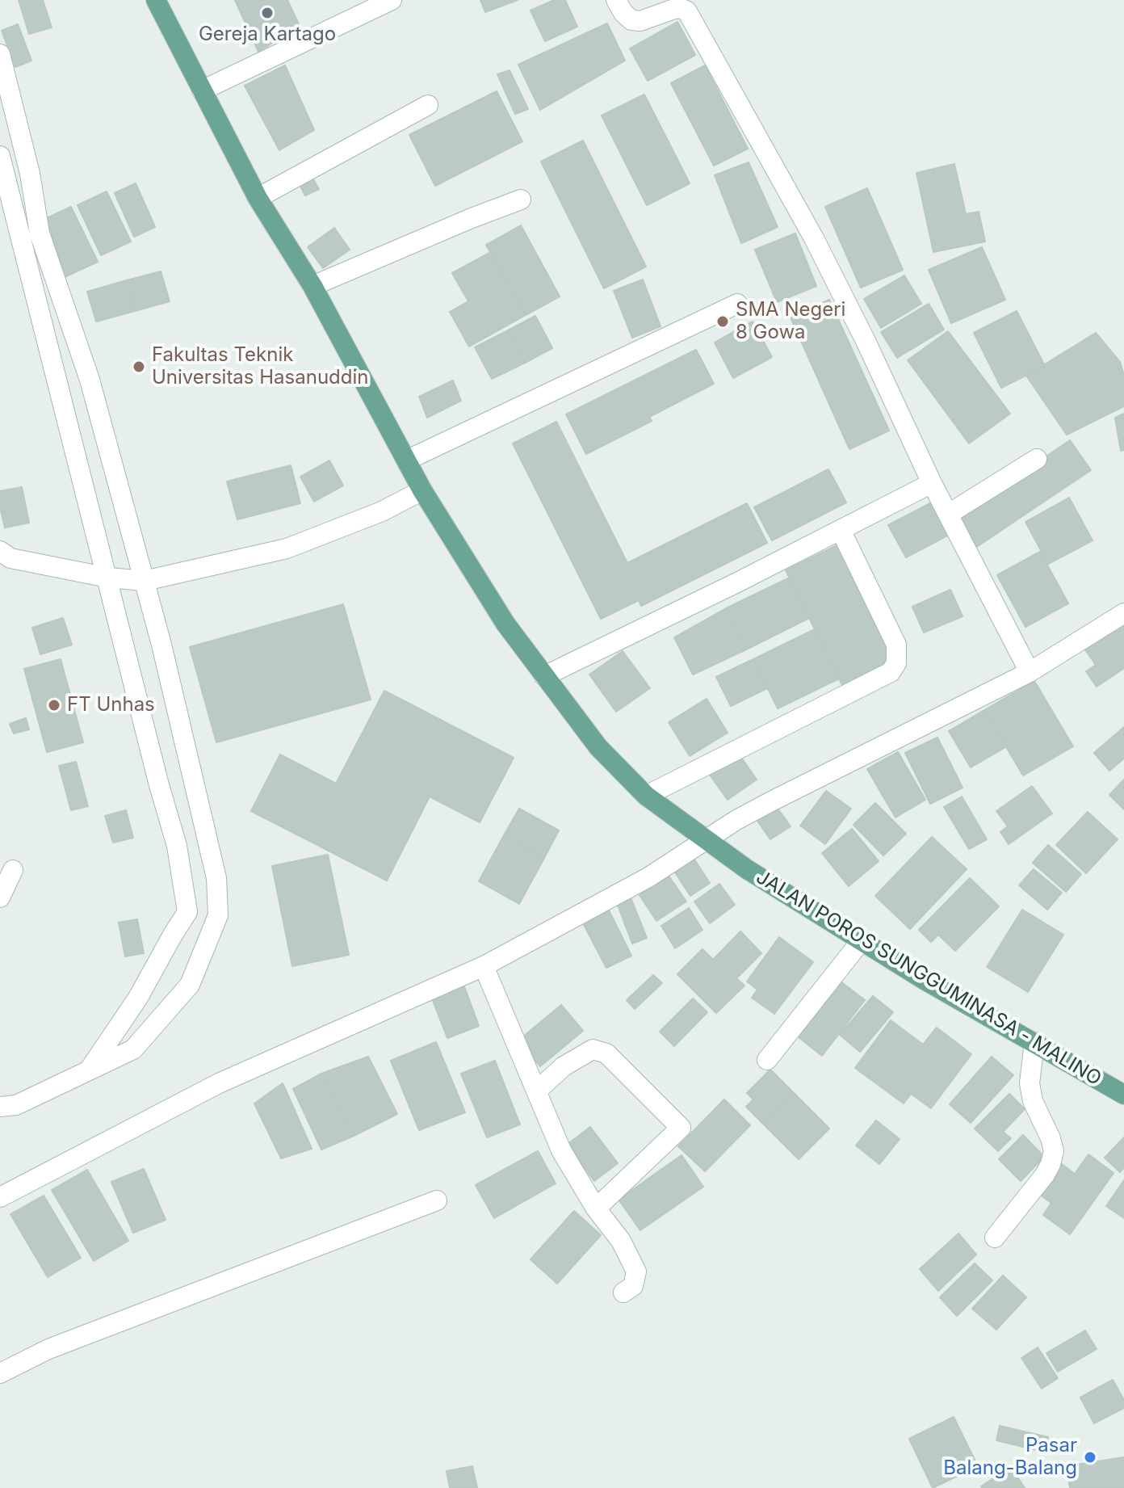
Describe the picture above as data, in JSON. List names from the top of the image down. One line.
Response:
{"streets":{"main road":["JALAN POROS SUNGGUMINASA - MALINO"]},"places":["Gereja Kartago","SMA Negeri 8 Gowa","Fakultas Teknik Universitas Hasanuddin","FT Unhas","Pasar Balang-Balang"]}
